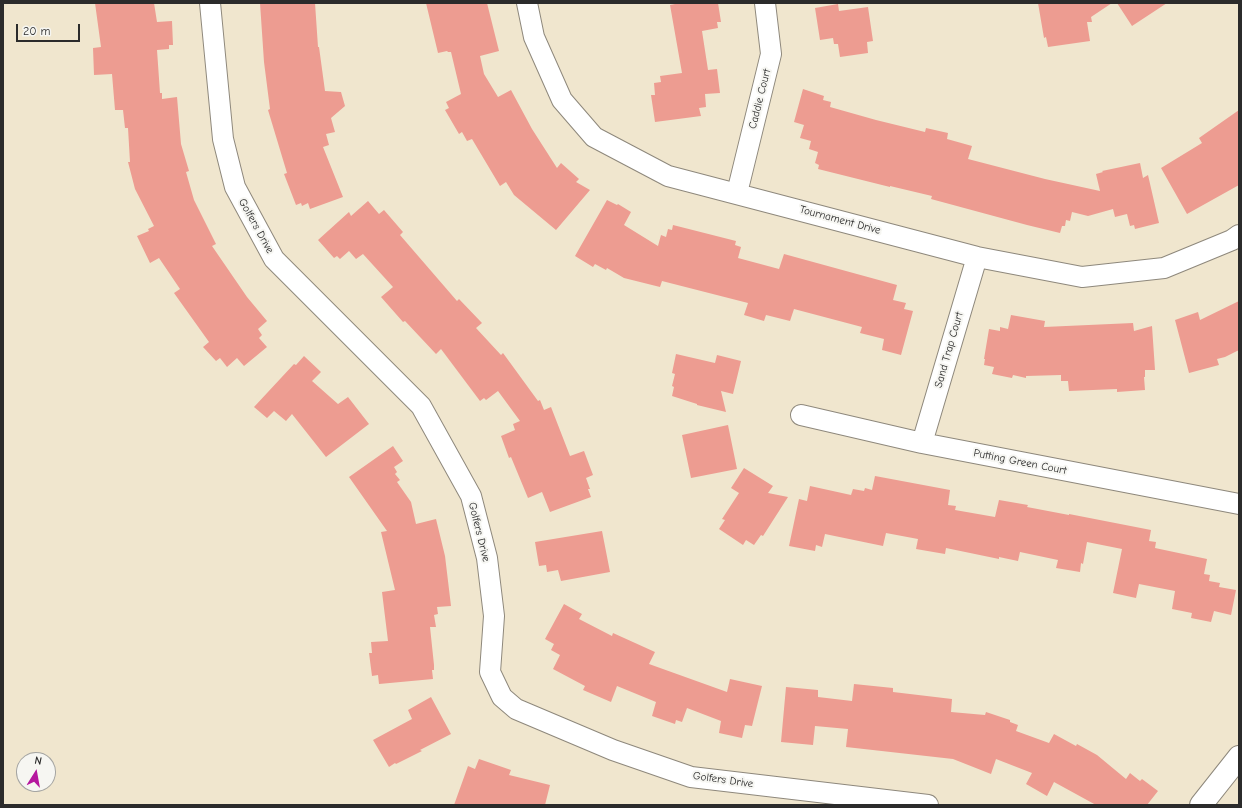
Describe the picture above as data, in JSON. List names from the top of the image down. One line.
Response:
{"streets":{"street":["Caddie Court","Tournament Drive","Golfers Drive","Sand Trap Court","Putting Green Court"]},"crossings":[["Caddie Court","Tournament Drive"],["Tournament Drive","Sand Trap Court"],["Sand Trap Court","Putting Green Court"]],"scale_bar":"20 m","north":"top"}
